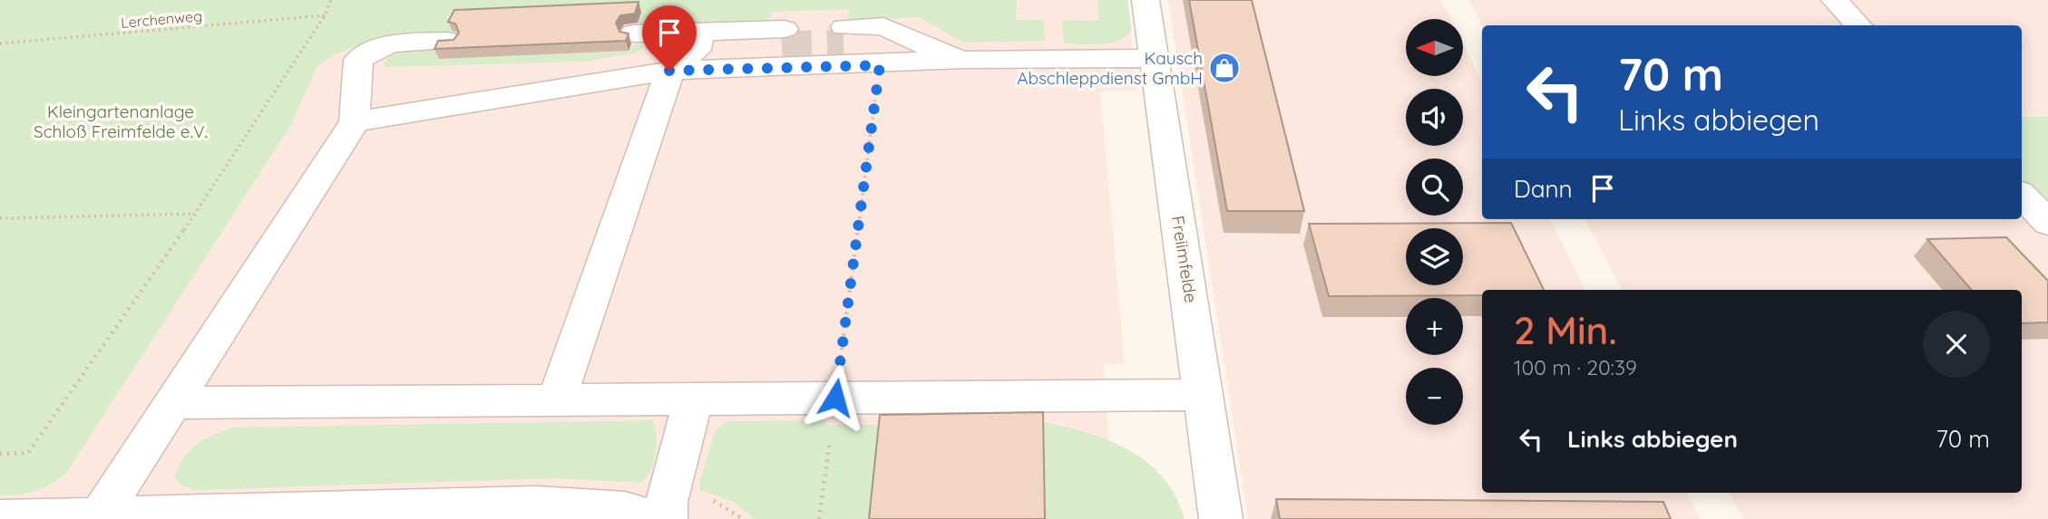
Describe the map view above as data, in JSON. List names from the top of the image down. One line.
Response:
{"streets":{"street":["Freiimfelde"],"path":["Lerchenweg"]},"parks":["Kleingartenanlage Schloß Freimfelde e.V."],"places":{"shop":["Kausch Abschleppdienst GmbH"]},"north":"left","page":{"map_buttons":["+","−"],"turn":["70 m","Links abbiegen"],"then":"Dann","heading":["2 Min.","100 m · 20:39"],"list":[{"name":"Links abbiegen","value":"70 m"}]}}
